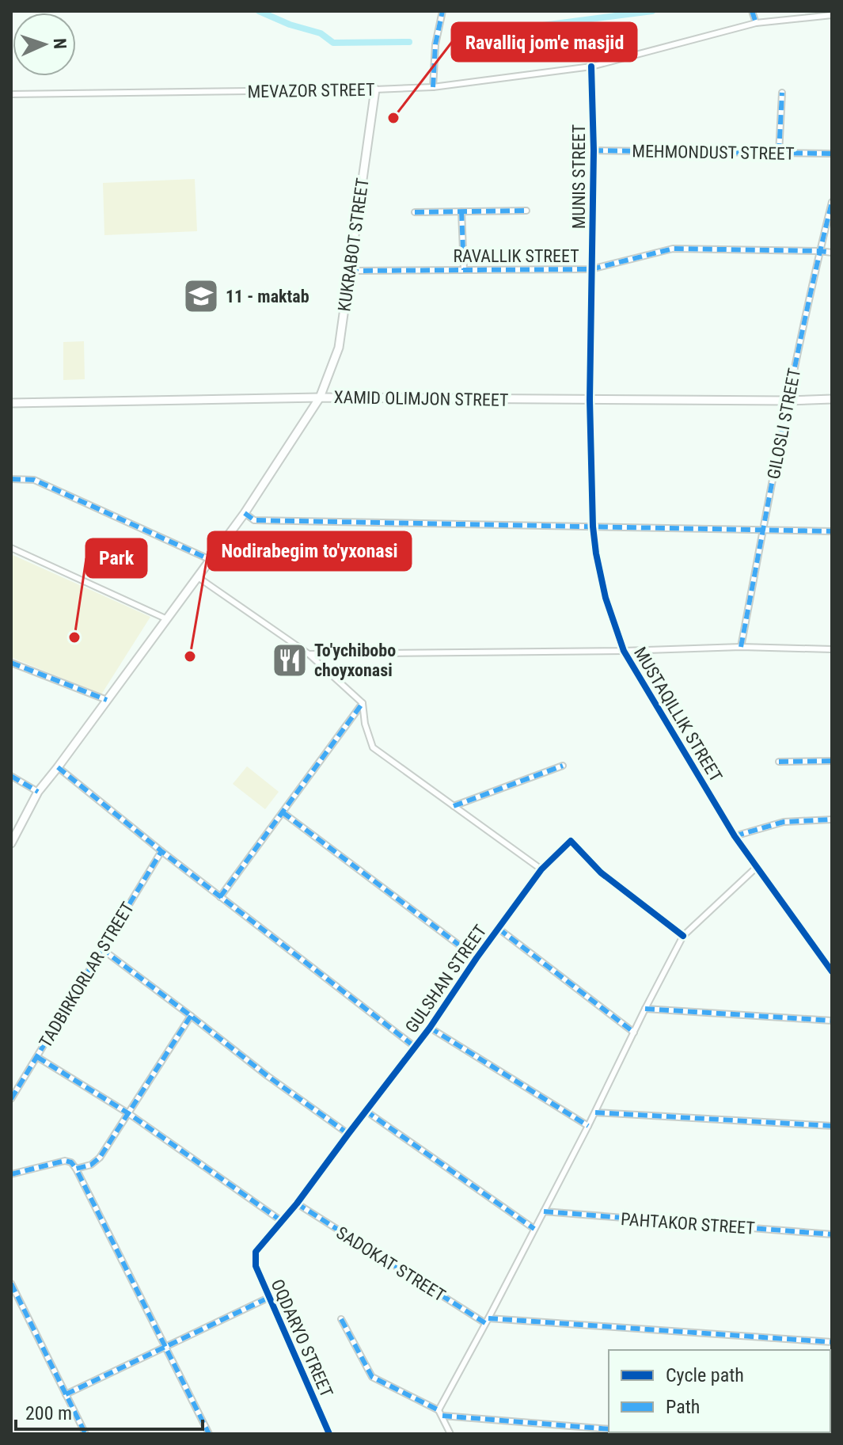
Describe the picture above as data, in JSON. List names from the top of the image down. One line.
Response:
{"streets":{"street":["MEVAZOR STREET","MEHMONDUST STREET","MUNIS STREET","KUKRABOT STREET","RAVALLIK STREET","XAMID OLIMJON STREET","GILOSLI STREET","MUSTAQILLIK STREET","TADBIRKORLAR STREET","GULSHAN STREET","PAHTAKOR STREET","SADOKAT STREET","OQDARYO STREET"]},"crossings":[["MEVAZOR STREET","MUNIS STREET"],["MEVAZOR STREET","KUKRABOT STREET"],["MEHMONDUST STREET","MUNIS STREET"],["MUNIS STREET","RAVALLIK STREET"],["MUNIS STREET","XAMID OLIMJON STREET"],["MUNIS STREET","MUSTAQILLIK STREET"],["KUKRABOT STREET","RAVALLIK STREET"],["KUKRABOT STREET","XAMID OLIMJON STREET"],["RAVALLIK STREET","GILOSLI STREET"],["XAMID OLIMJON STREET","GILOSLI STREET"],["XAMID OLIMJON STREET","MUSTAQILLIK STREET"],["GULSHAN STREET","SADOKAT STREET"],["GULSHAN STREET","OQDARYO STREET"]],"places":{"other":["Ravalliq jom'e masjid","Park","Nodirabegim to'yxonasi"],"school or university":["11 - maktab"],"restaurant":["To'ychibobo choyxonasi"]},"legend":["Cycle path","Path"],"scale_bar":"200 m","north":"right"}
